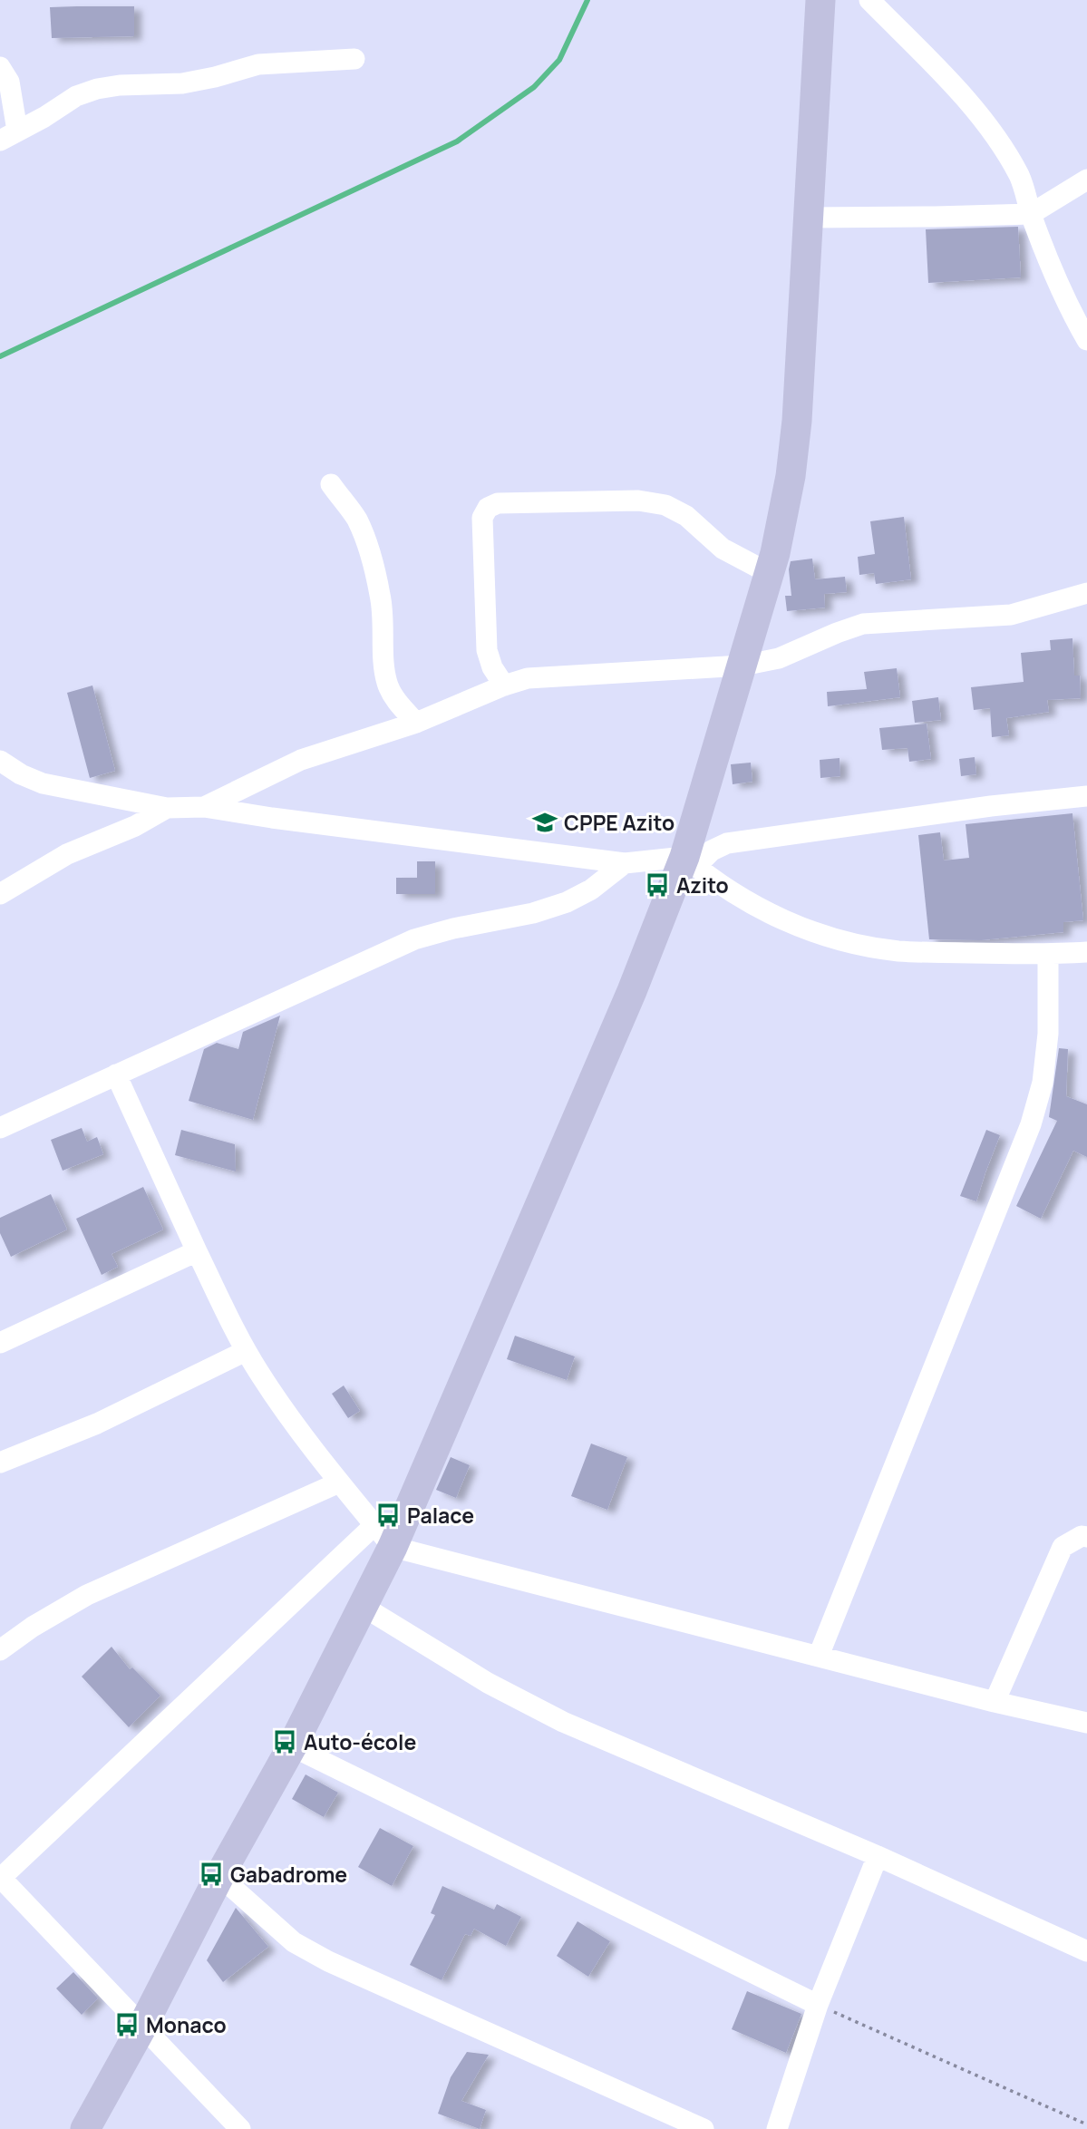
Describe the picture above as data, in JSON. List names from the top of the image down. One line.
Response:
{"places":{"school or university":["CPPE Azito"],"bus stop":["Azito","Palace","Auto-école","Gabadrome","Monaco"]}}
